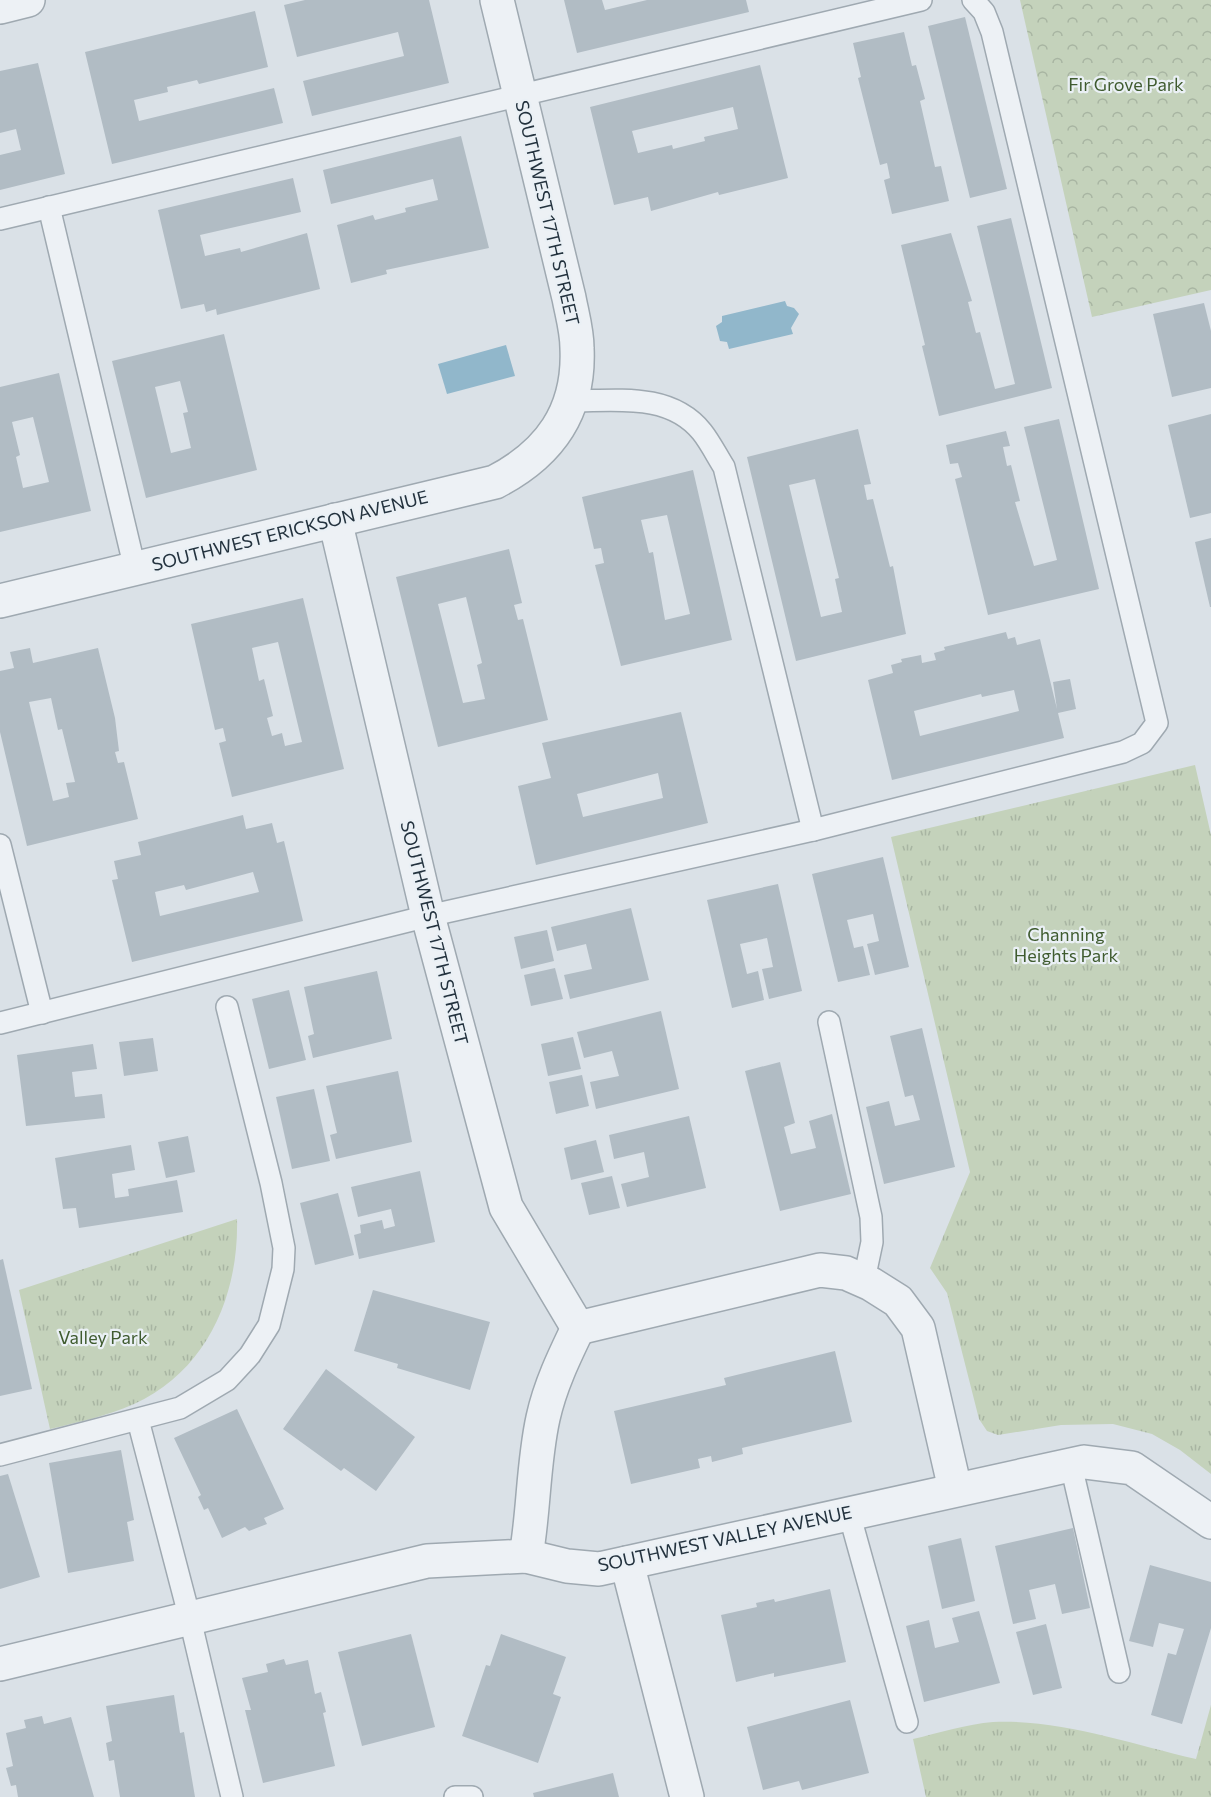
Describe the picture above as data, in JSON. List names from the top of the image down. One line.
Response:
{"streets":{"street":["SOUTHWEST 17TH STREET","SOUTHWEST ERICKSON AVENUE","SOUTHWEST VALLEY AVENUE"]},"crossings":[["SOUTHWEST 17TH STREET","SOUTHWEST ERICKSON AVENUE"]],"parks":["Fir Grove Park","Channing Heights Park","Valley Park"]}
